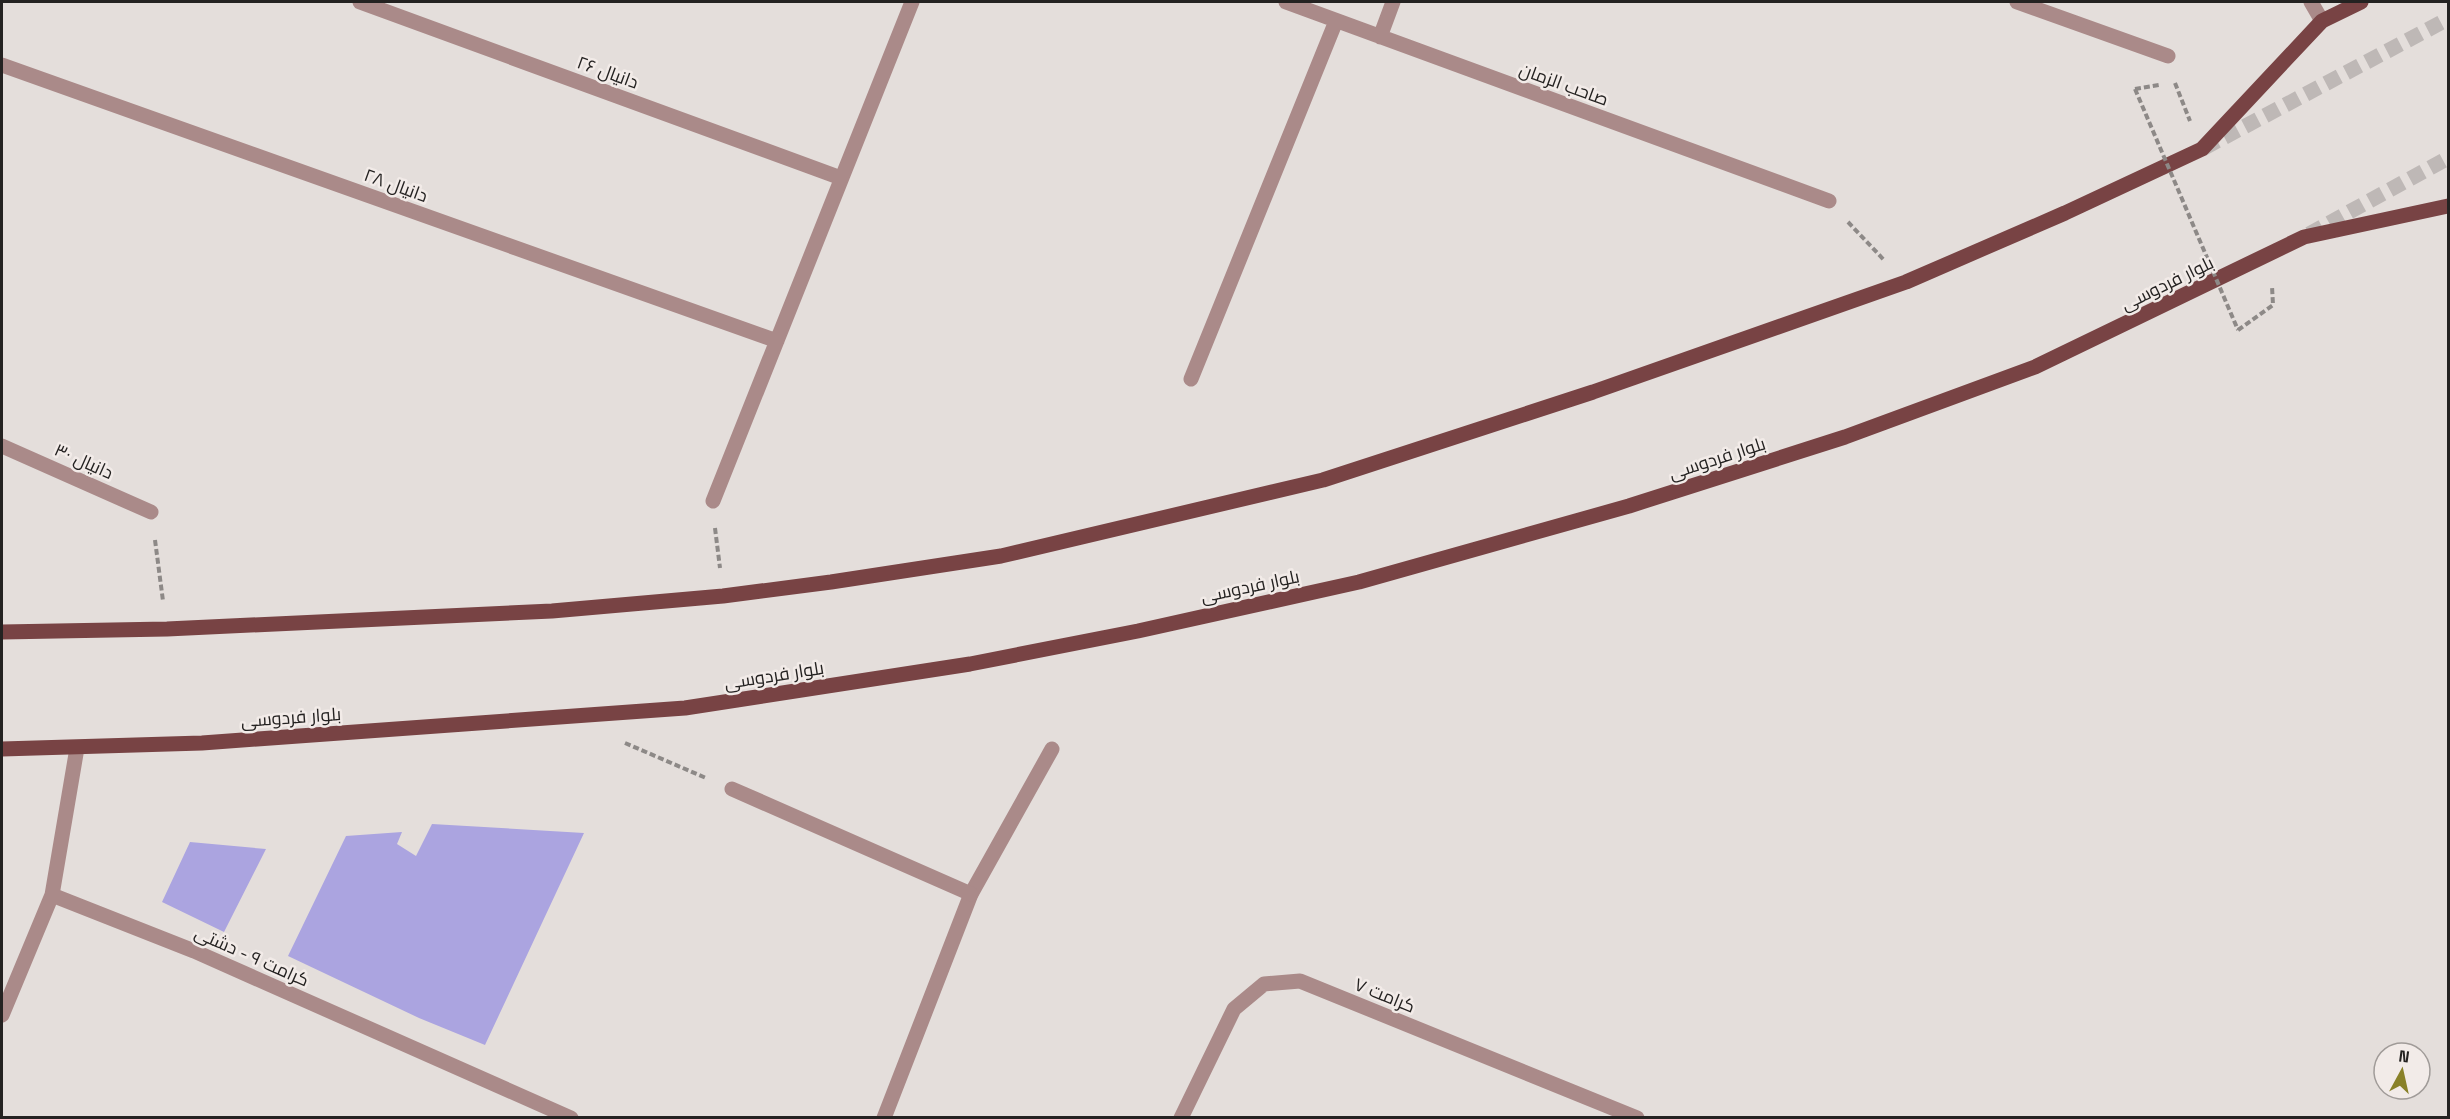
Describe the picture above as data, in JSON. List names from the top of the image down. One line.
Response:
{"streets":{"main road":["بلوار فردوسی"],"street":["دانیال ۲۶","صاحب الزمان","دانیال ۲۸","دانیال ۳۰","کرامت ۹ - دشتی","کرامت ۷"]},"north":"top"}
